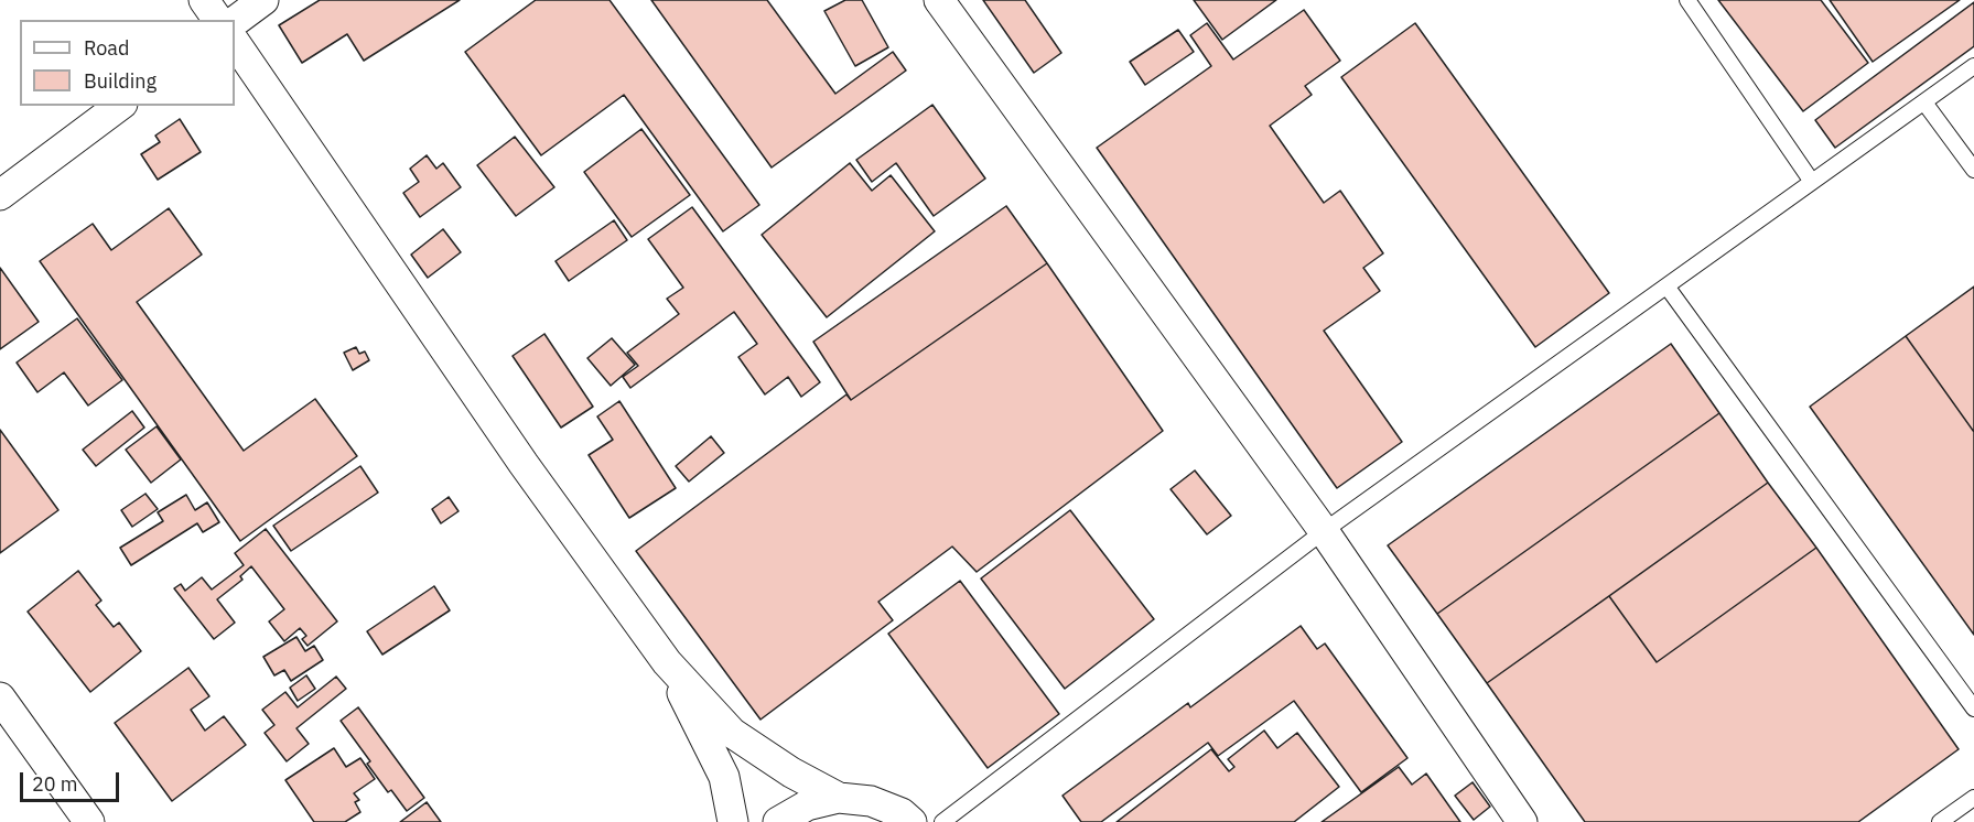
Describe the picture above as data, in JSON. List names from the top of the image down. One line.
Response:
{"legend":["Road","Building"],"scale_bar":"20 m"}
